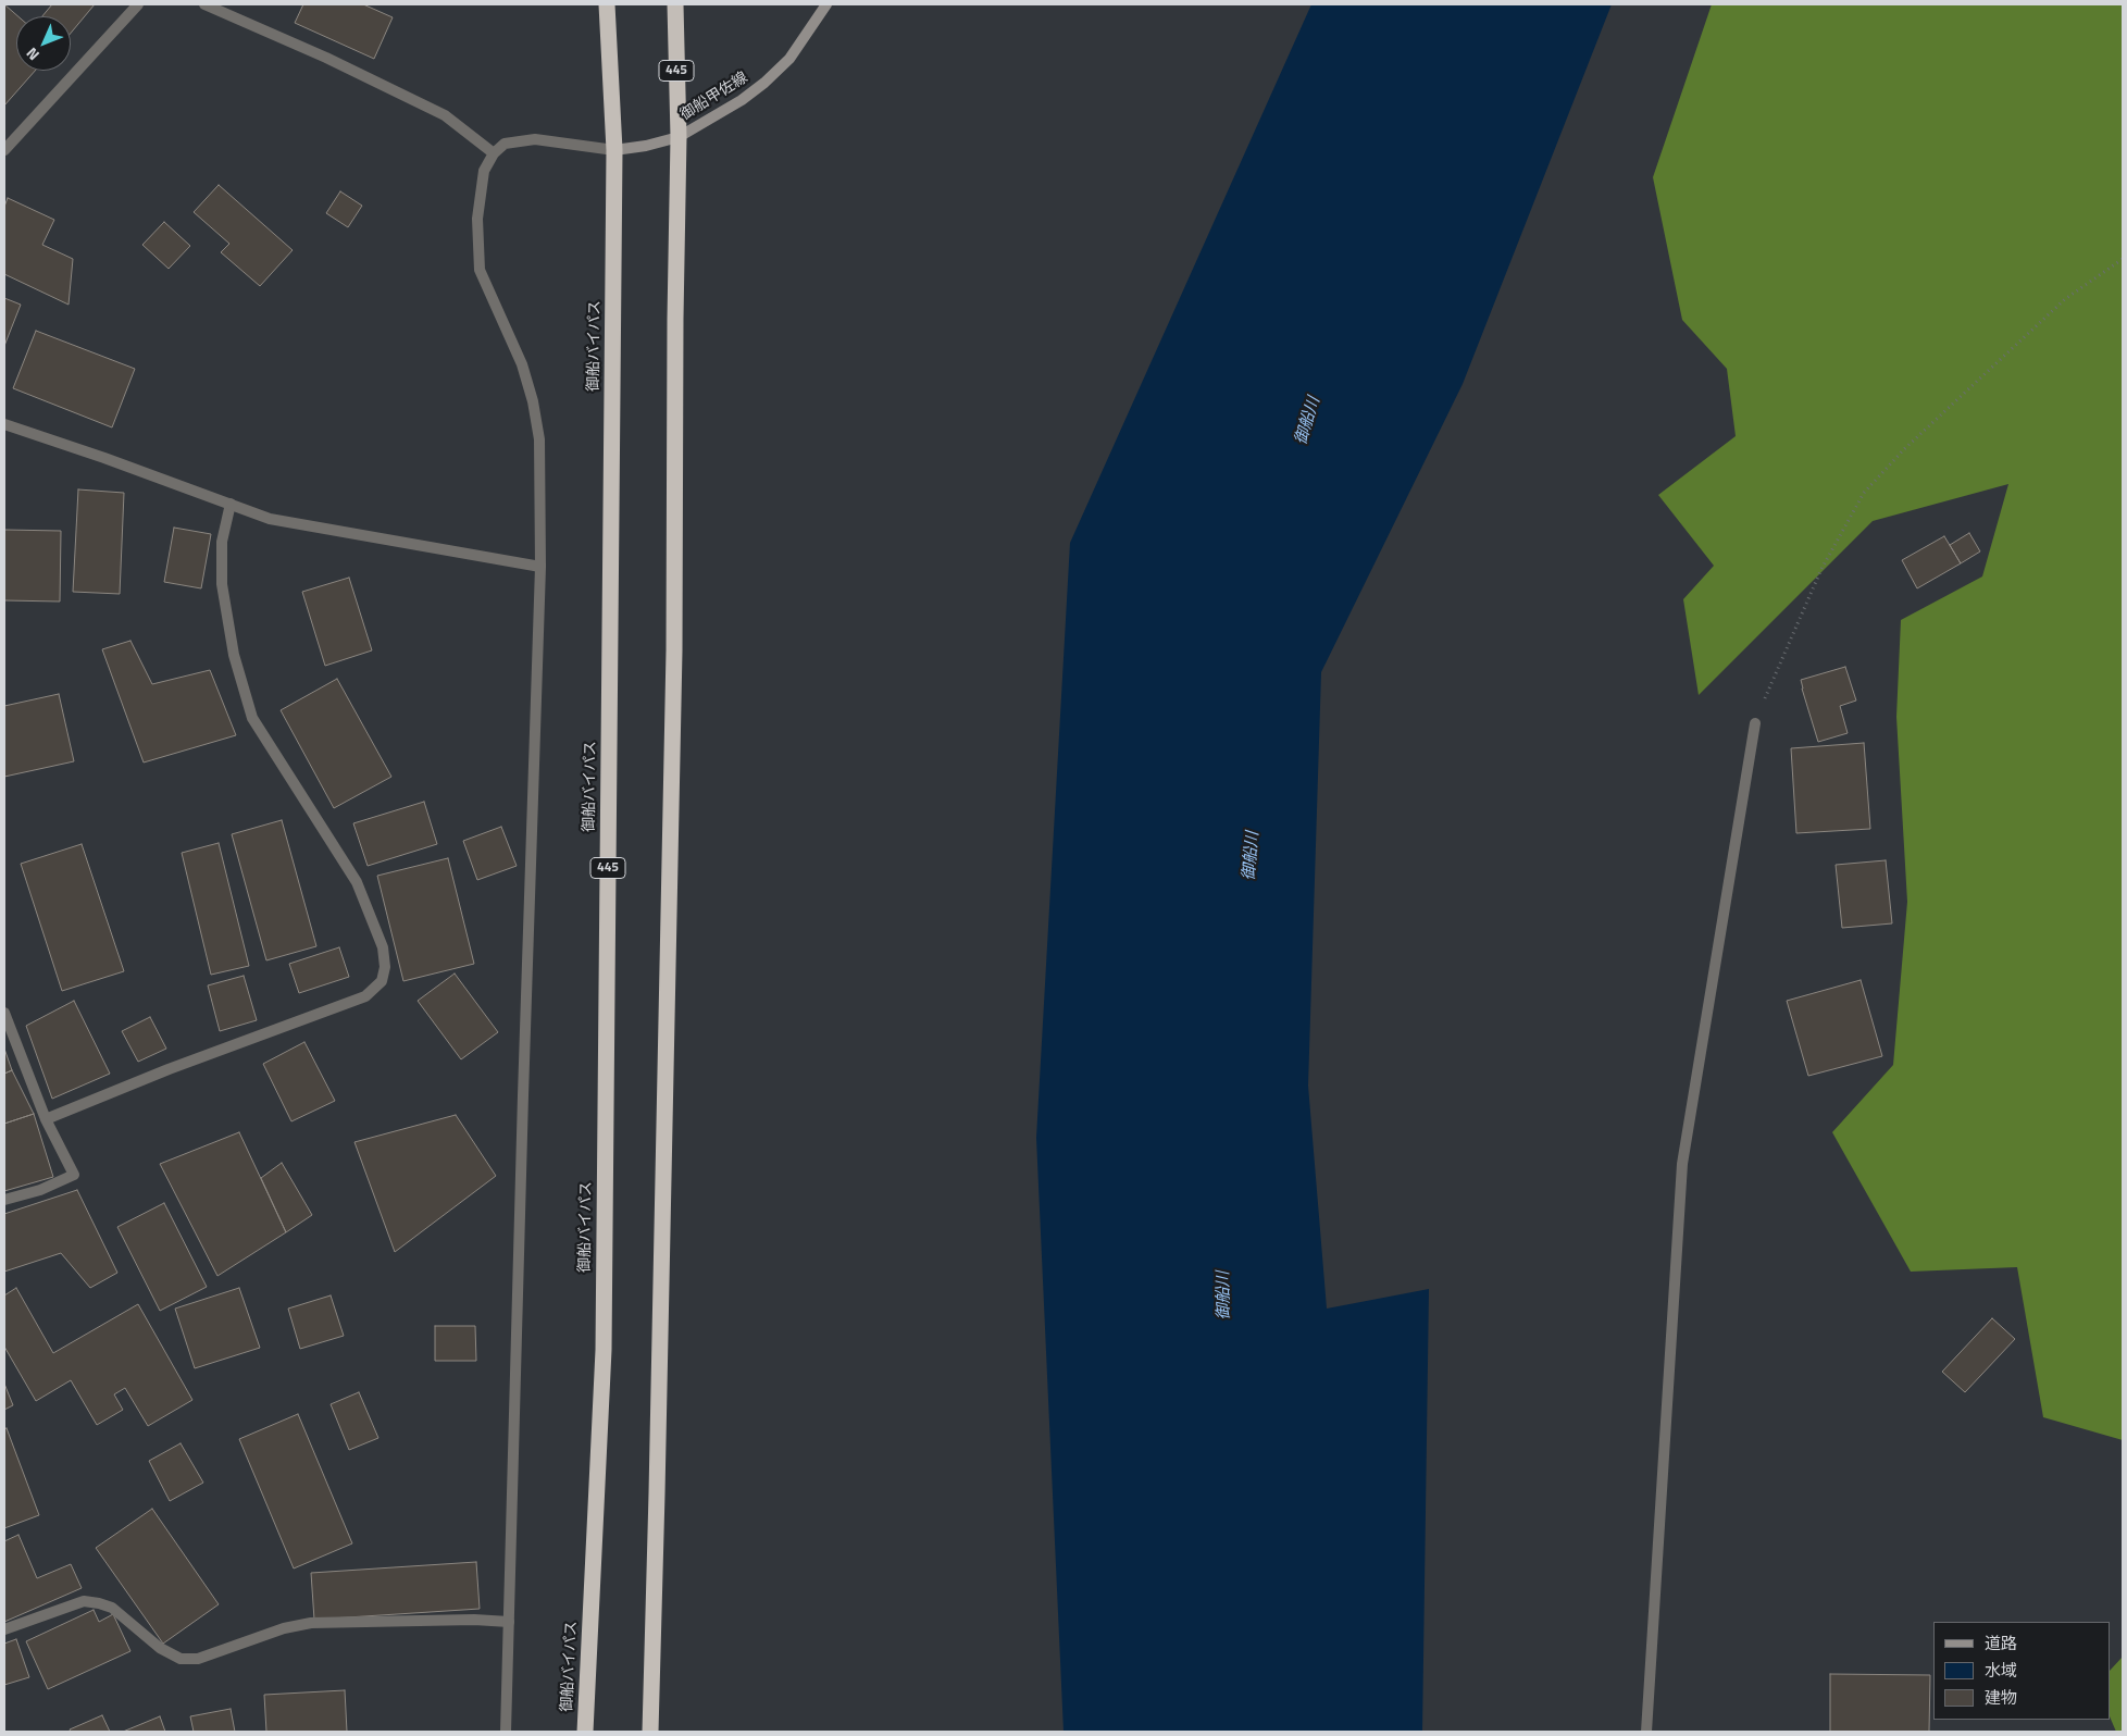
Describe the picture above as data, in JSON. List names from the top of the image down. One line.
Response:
{"streets":{"highway":["445","御船バイパス"],"main road":["御船甲佐線"]},"crossings":[["445","御船甲佐線"],["御船甲佐線","御船バイパス"]],"water":["御船川"],"legend":["道路","水域","建物"],"north":"bottom left"}
